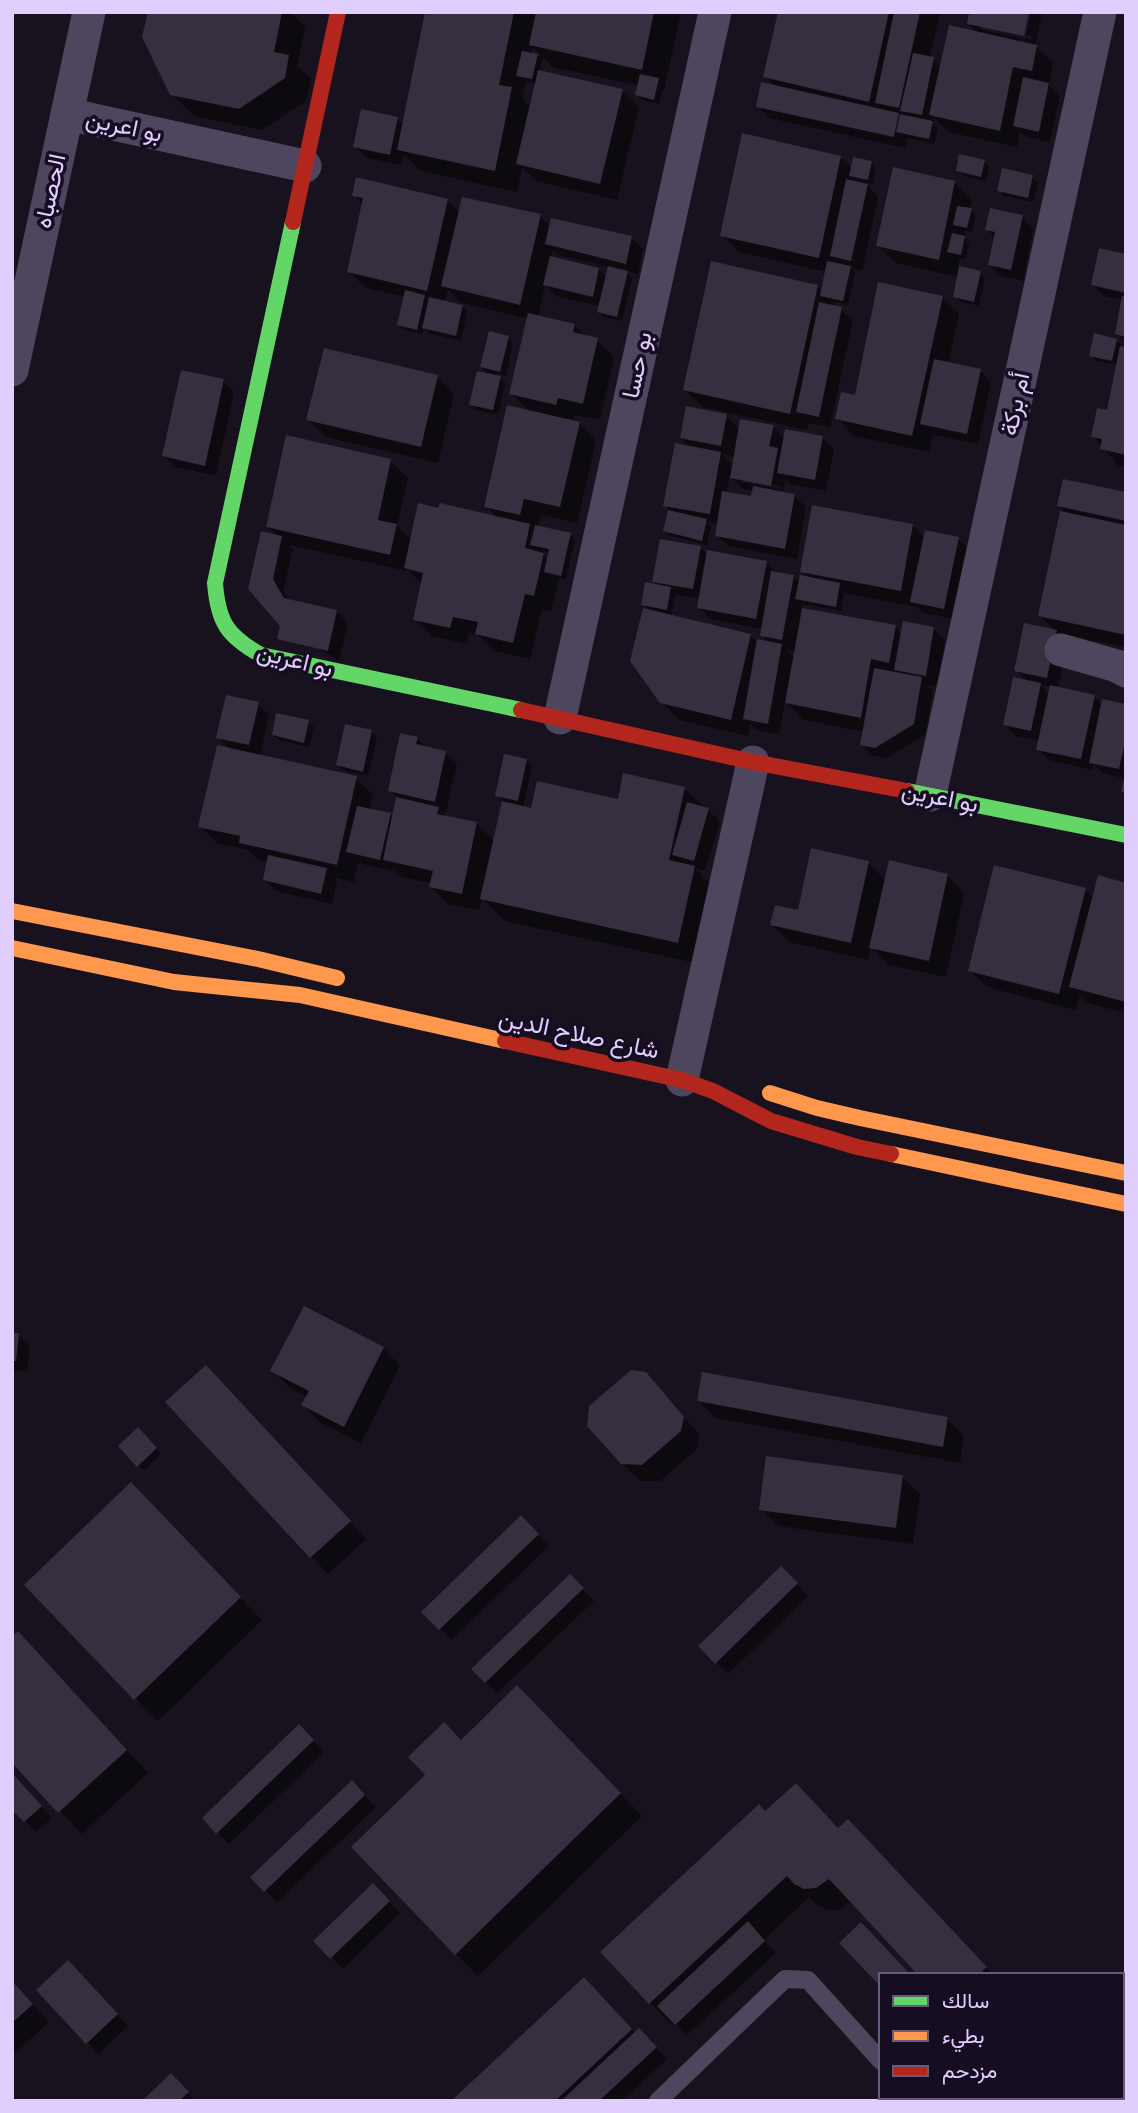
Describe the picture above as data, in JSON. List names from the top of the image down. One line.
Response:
{"streets":{"street":["بو اعرين","الحصباه","بو حسا","أم بركة","شارع صلاح الدين"]},"crossings":[["بو اعرين","الحصباه"],["بو اعرين","بو حسا"],["بو اعرين","أم بركة"]],"legend":["سالك","بطيء","مزدحم"]}
